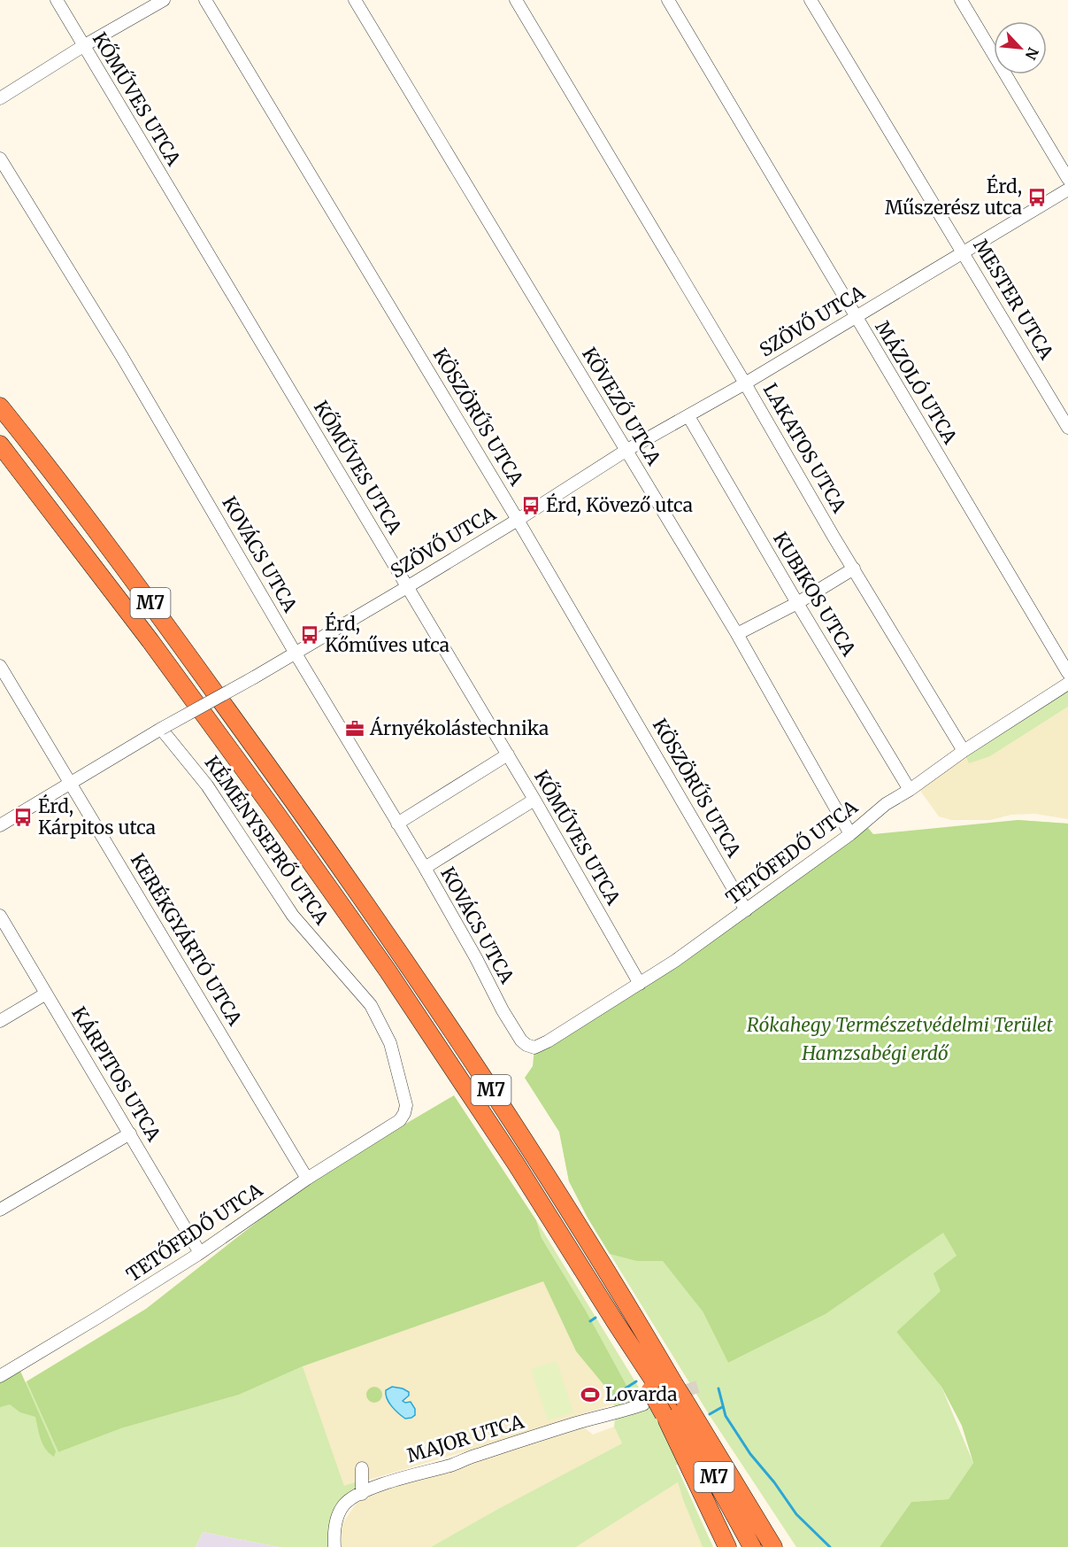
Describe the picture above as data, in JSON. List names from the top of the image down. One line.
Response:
{"streets":{"highway":["M7"],"street":["KŐMŰVES UTCA","MESTER UTCA","SZÖVŐ UTCA","MÁZOLÓ UTCA","KÖVEZŐ UTCA","KÖSZÖRŰS UTCA","LAKATOS UTCA","KOVÁCS UTCA","KUBIKOS UTCA","KÉMÉNYSEPRŐ UTCA","TETŐFEDŐ UTCA","KERÉKGYÁRTÓ UTCA","KÁRPITOS UTCA","MAJOR UTCA"]},"crossings":[["KŐMŰVES UTCA","SZÖVŐ UTCA"],["KŐMŰVES UTCA","TETŐFEDŐ UTCA"],["MESTER UTCA","SZÖVŐ UTCA"],["SZÖVŐ UTCA","MÁZOLÓ UTCA"],["SZÖVŐ UTCA","KÖVEZŐ UTCA"],["SZÖVŐ UTCA","KÖSZÖRŰS UTCA"],["SZÖVŐ UTCA","LAKATOS UTCA"],["SZÖVŐ UTCA","KOVÁCS UTCA"],["SZÖVŐ UTCA","KUBIKOS UTCA"],["SZÖVŐ UTCA","KÉMÉNYSEPRŐ UTCA"],["SZÖVŐ UTCA","KERÉKGYÁRTÓ UTCA"],["KÖVEZŐ UTCA","TETŐFEDŐ UTCA"],["KÖSZÖRŰS UTCA","TETŐFEDŐ UTCA"],["LAKATOS UTCA","TETŐFEDŐ UTCA"],["KOVÁCS UTCA","TETŐFEDŐ UTCA"],["KUBIKOS UTCA","TETŐFEDŐ UTCA"],["M7","MAJOR UTCA"],["KÉMÉNYSEPRŐ UTCA","TETŐFEDŐ UTCA"],["TETŐFEDŐ UTCA","KERÉKGYÁRTÓ UTCA"],["TETŐFEDŐ UTCA","KÁRPITOS UTCA"]],"parks":["Rókahegy Természetvédelmi Terület","Hamzsabégi erdő"],"places":{"bus stop":["Érd, Műszerész utca","Érd, Kövező utca","Érd, Kőműves utca","Érd, Kárpitos utca"],"office":["Árnyékolástechnika"],"sports":["Lovarda"]},"north":"bottom right"}
